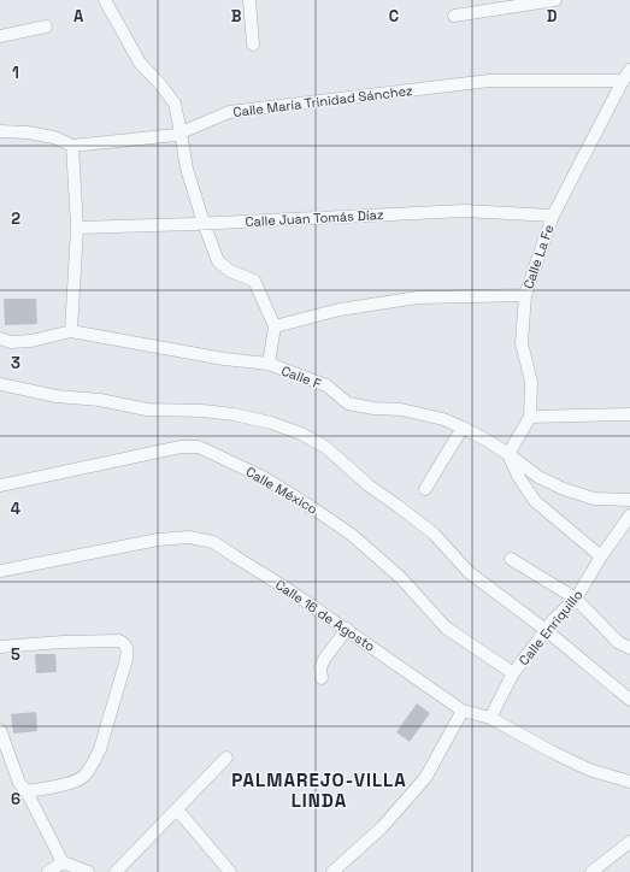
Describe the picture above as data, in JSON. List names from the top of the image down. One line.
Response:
{"streets":{"street":["Calle María Trinidad Sánchez","Calle Juan Tomás Díaz","Calle La Fe","Calle F","Calle México","Calle 16 de Agosto","Calle Enriquillo"]},"crossings":[["Calle María Trinidad Sánchez","Calle La Fe"],["Calle Juan Tomás Díaz","Calle La Fe"],["Calle La Fe","Calle F"],["Calle México","Calle Enriquillo"],["Calle 16 de Agosto","Calle Enriquillo"]],"districts":["PALMAREJO-VILLA LINDA"],"grid":{"columns":["A","B","C","D"],"rows":["1","2","3","4","5","6"]}}
